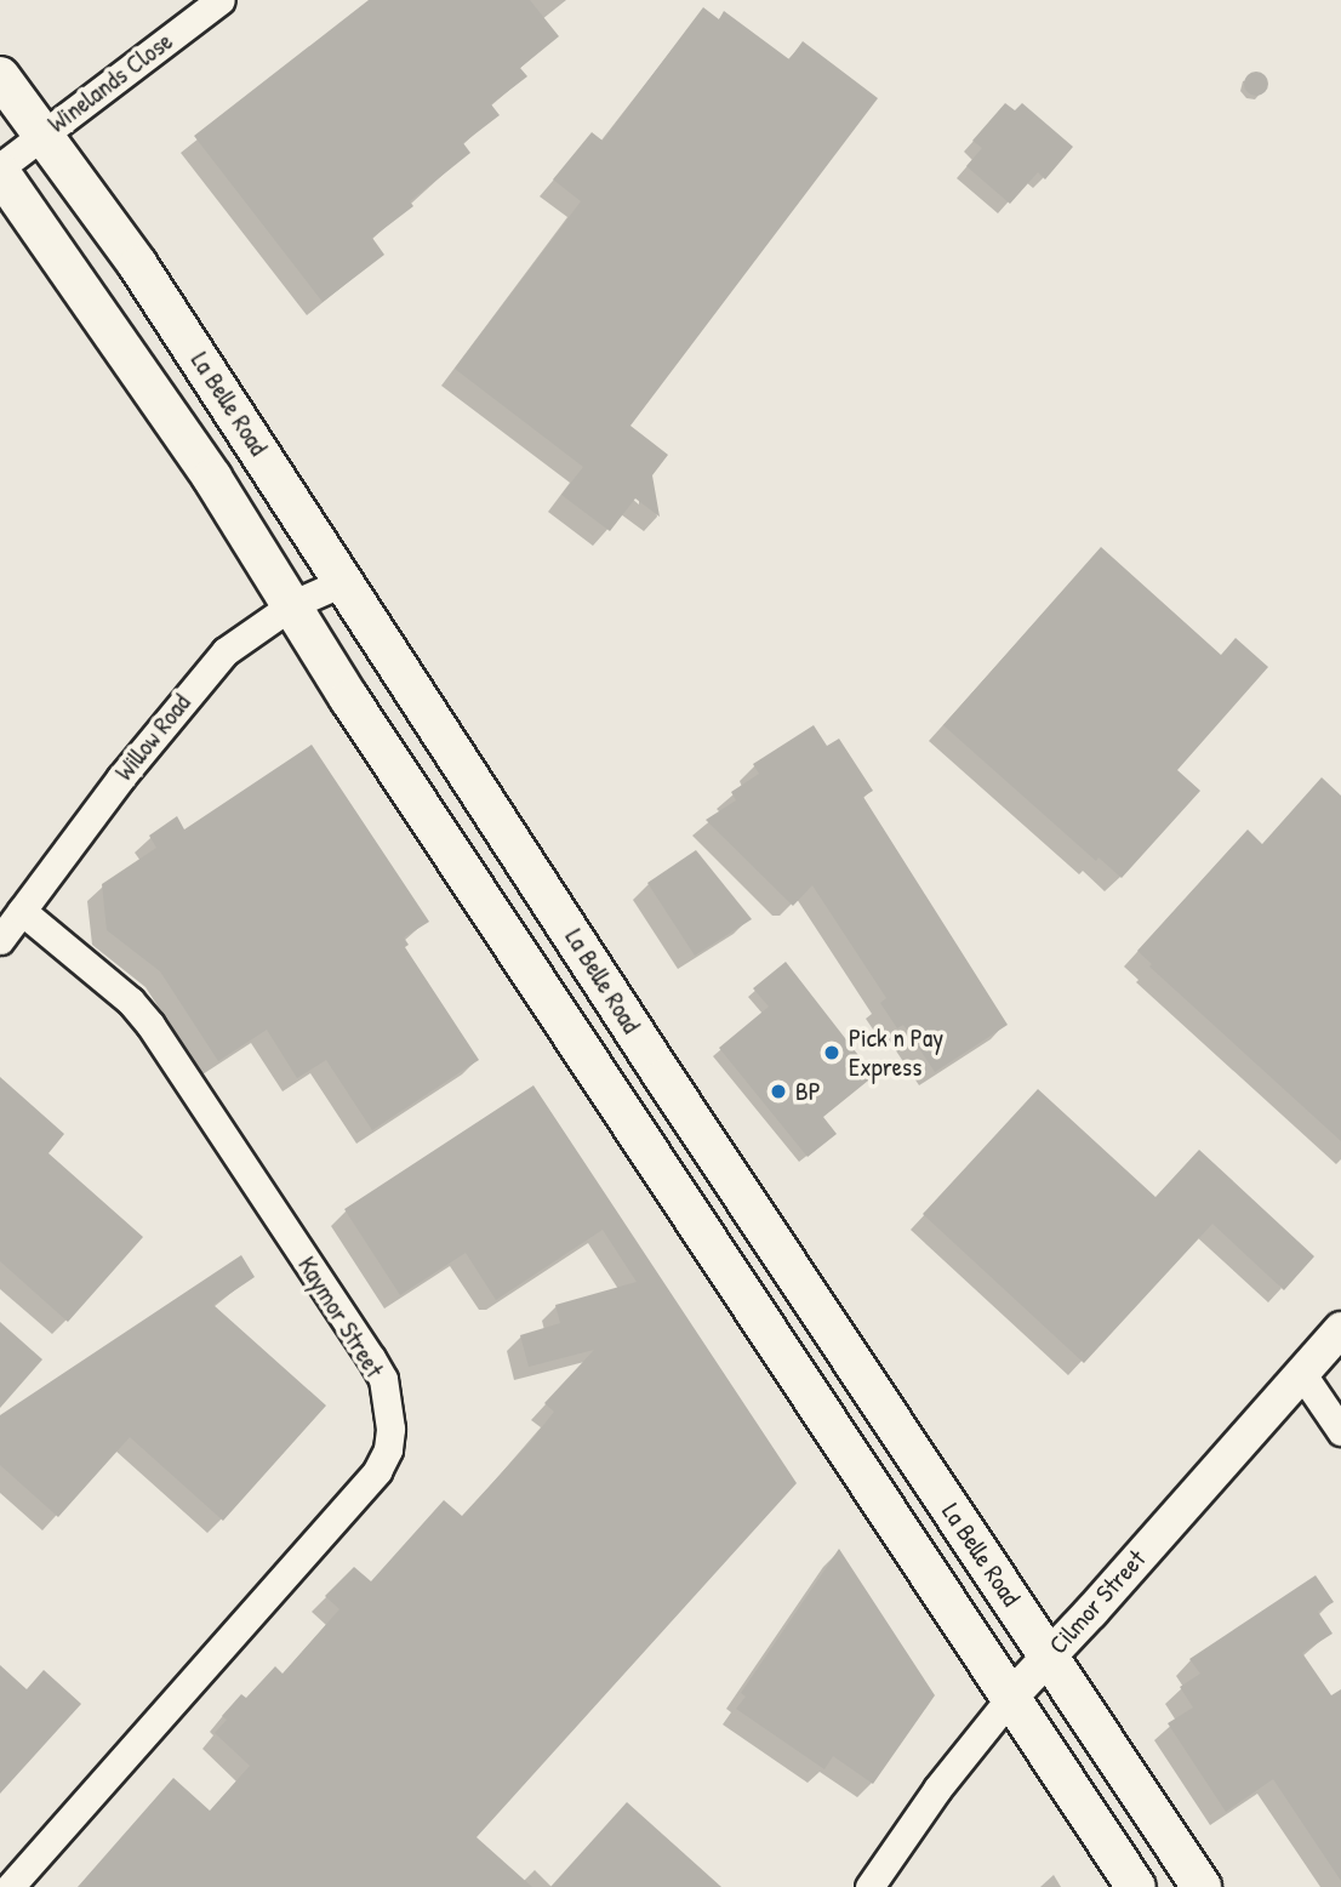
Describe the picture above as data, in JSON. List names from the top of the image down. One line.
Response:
{"streets":{"main road":["La Belle Road"],"street":["Winelands Close","Willow Road","Kaymor Street","Cilmor Street"]},"crossings":[["Winelands Close","La Belle Road"],["La Belle Road","Willow Road"],["La Belle Road","Cilmor Street"],["Willow Road","Kaymor Street"]],"places":["Pick n Pay Express","BP"]}
